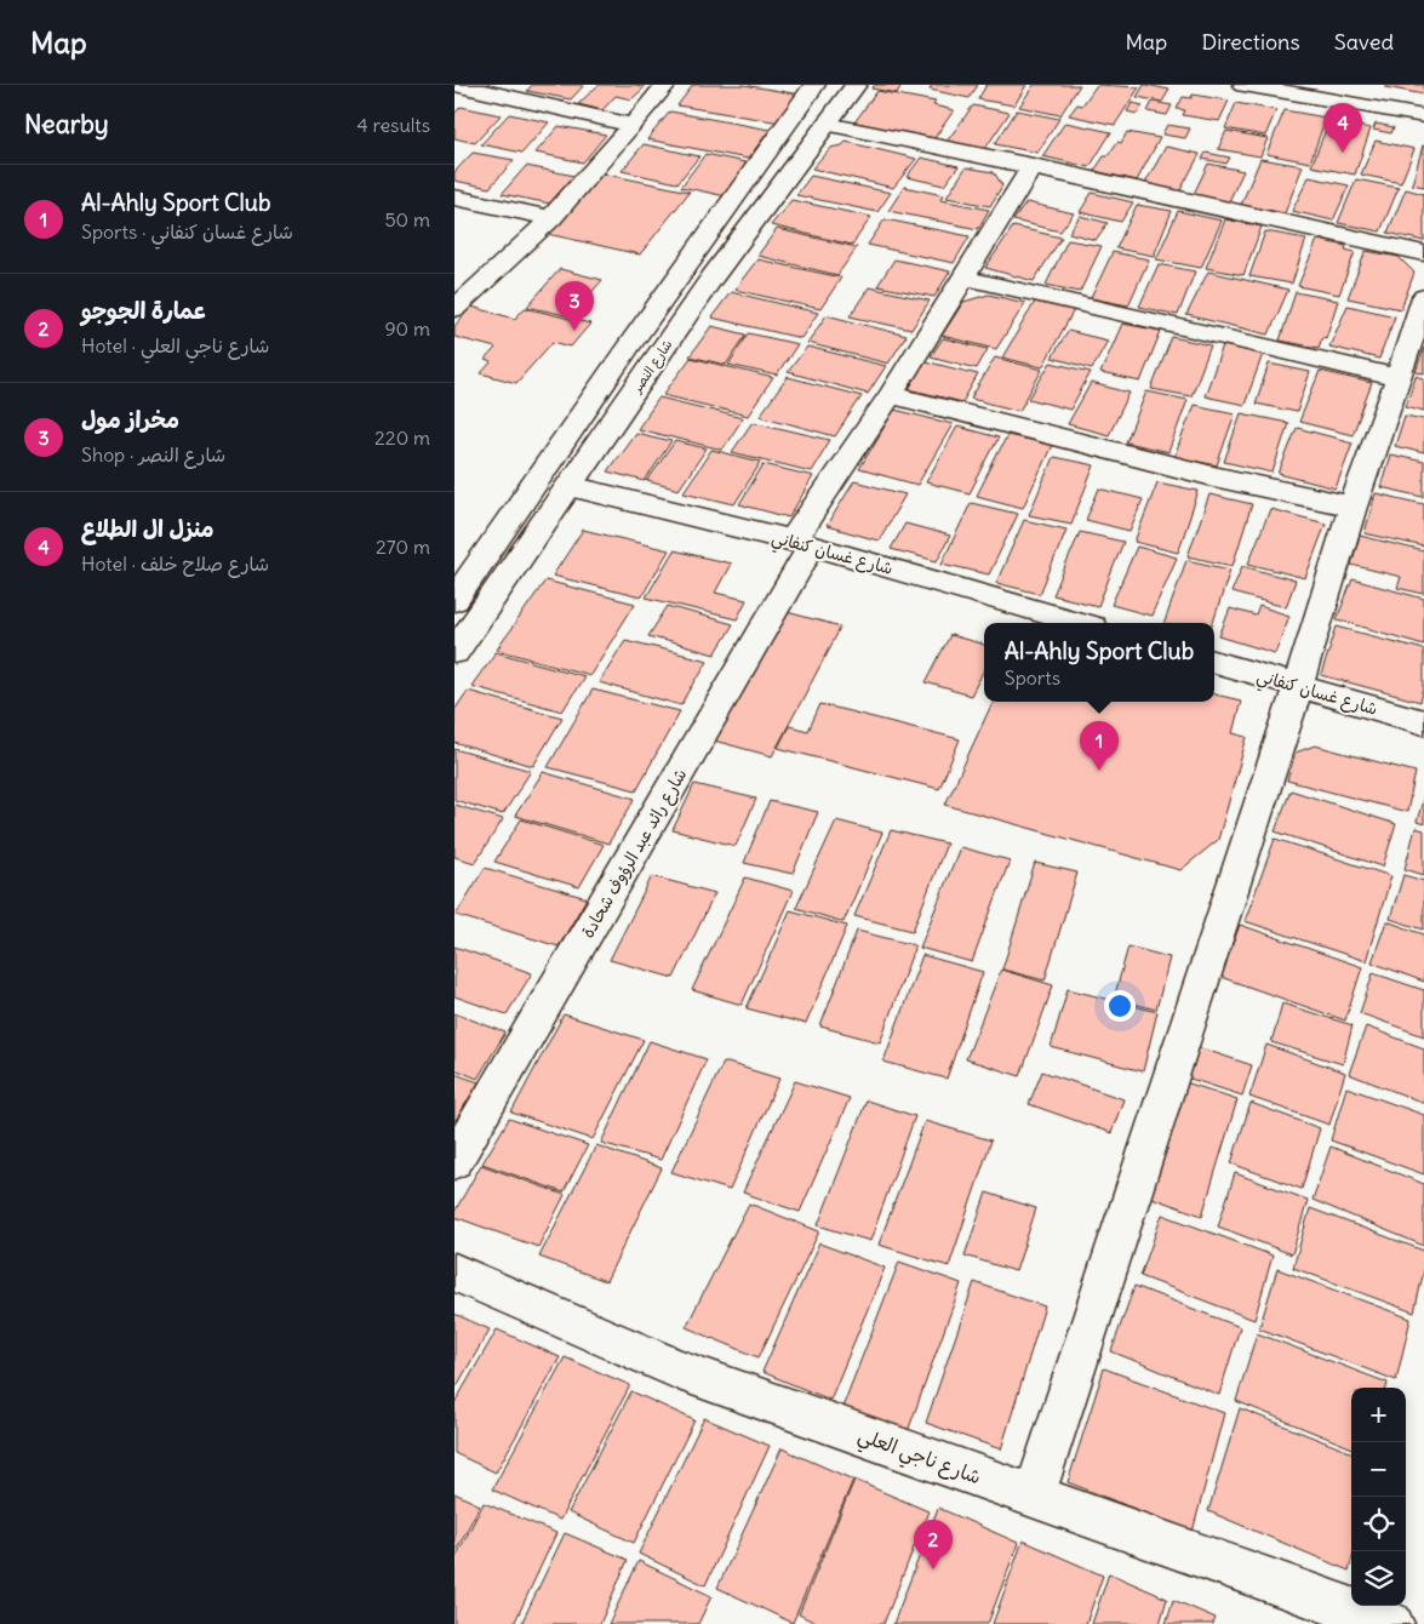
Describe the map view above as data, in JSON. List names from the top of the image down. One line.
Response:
{"streets":{"street":["شارع النصر","شارع غسان كنفاني","شارع رائد عبد الرؤوف شحادة","شارع ناجي العلي"]},"crossings":[["شارع النصر","شارع غسان كنفاني"],["شارع غسان كنفاني","شارع رائد عبد الرؤوف شحادة"]],"page":{"header":"Map","nav":["Map","Directions","Saved"],"heading":["Nearby","4 results"],"pins":["4","3","1","2"],"list":[{"mark":"1","name":"Al-Ahly Sport Club","note":"Sports · شارع غسان كنفاني","value":"50 m"},{"mark":"2","name":"عمارة الجوجو","note":"Hotel · شارع ناجي العلي","value":"90 m"},{"mark":"3","name":"مخراز مول","note":"Shop · شارع النصر","value":"220 m"},{"mark":"4","name":"منزل ال الطلاع","note":"Hotel · شارع صلاح خلف","value":"270 m"}],"popup":["Al-Ahly Sport Club","Sports"],"map_buttons":["+","−"]}}
